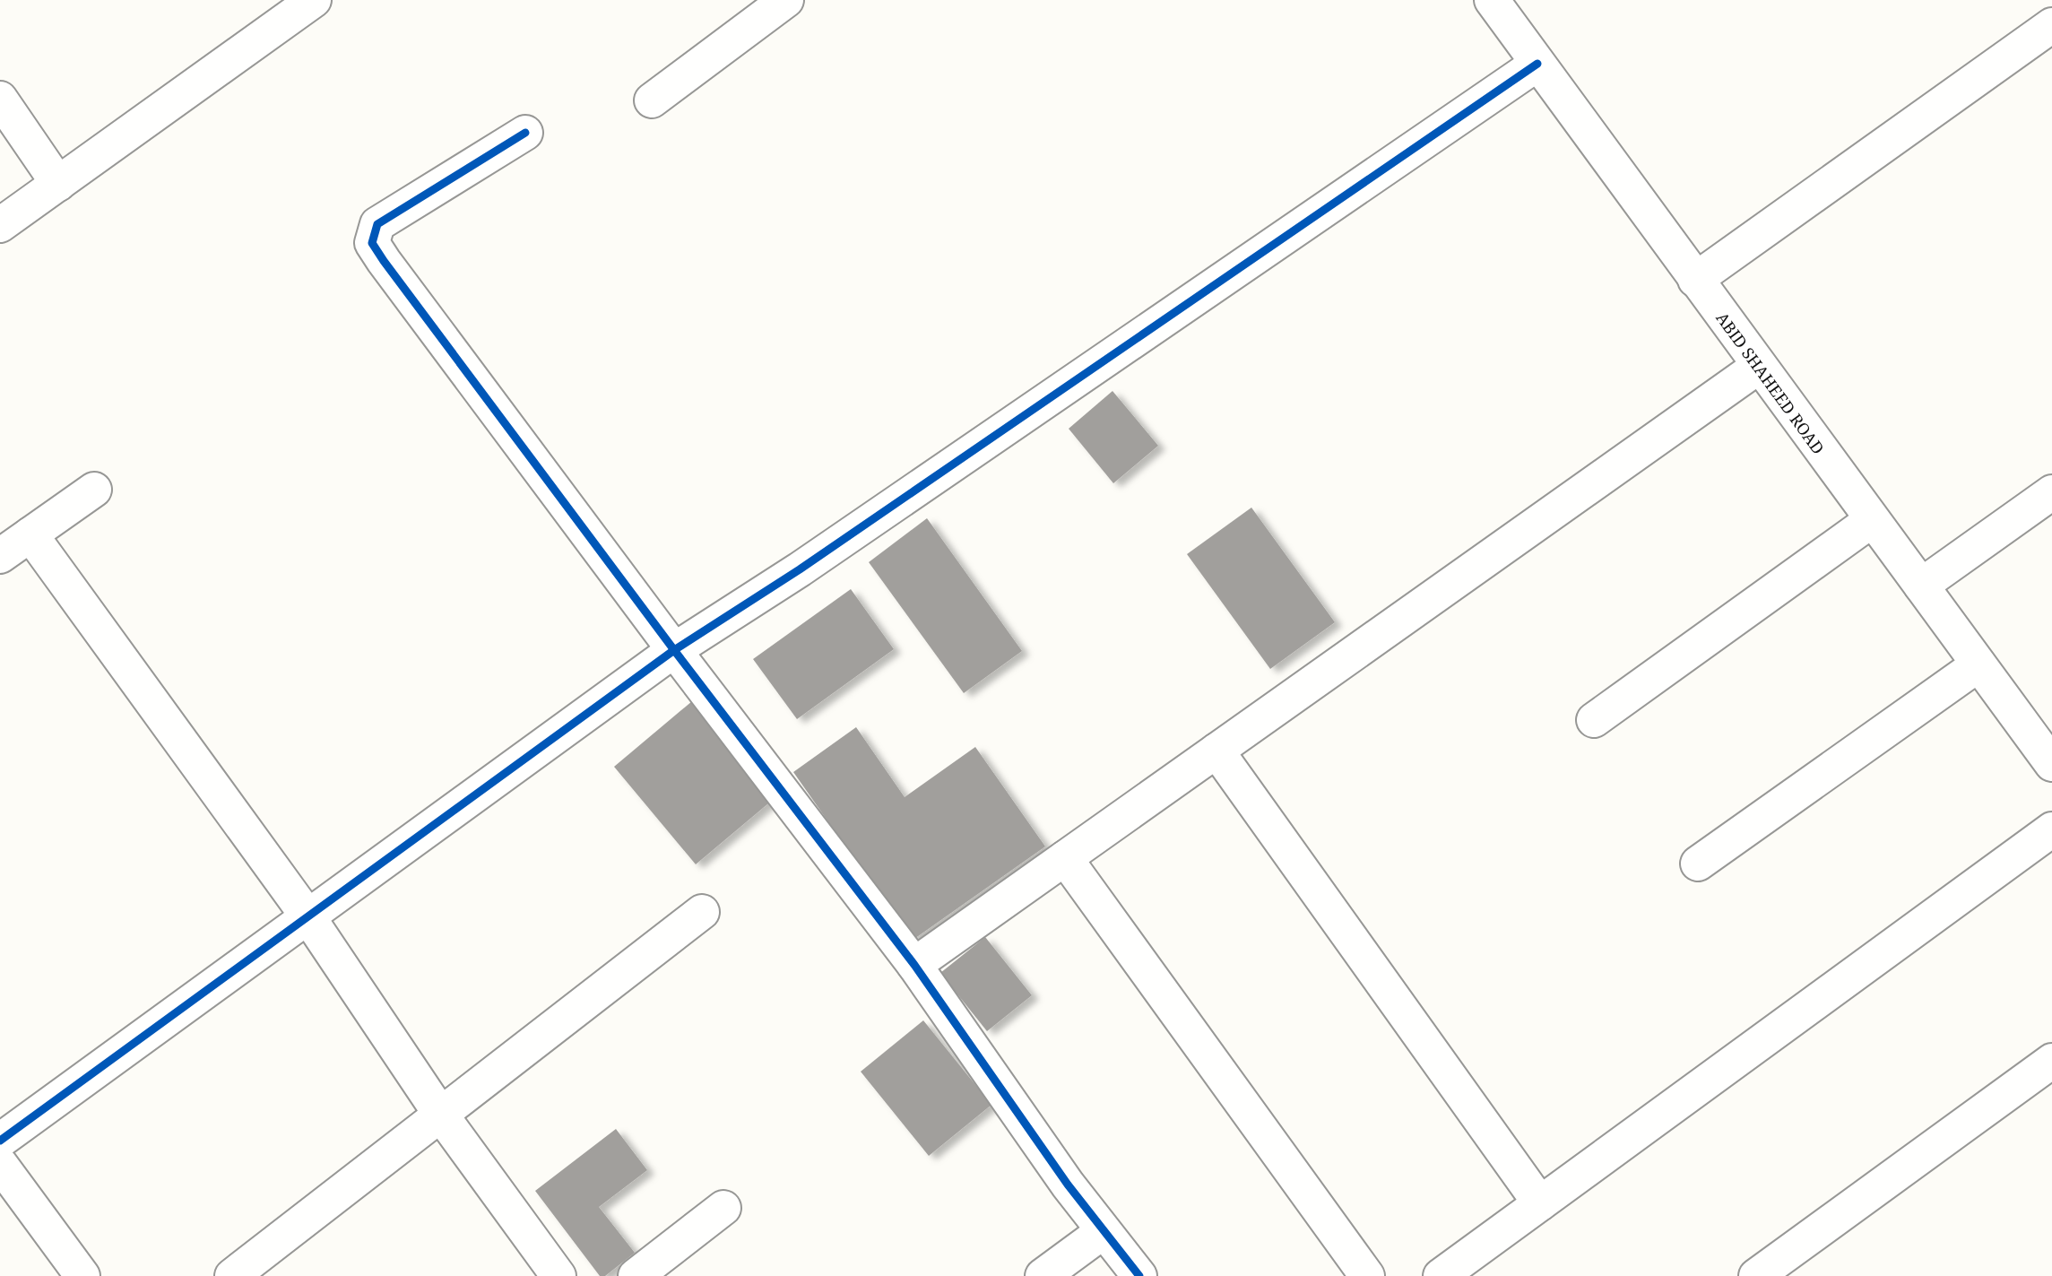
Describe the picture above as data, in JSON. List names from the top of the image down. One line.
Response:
{"streets":{"street":["ABID SHAHEED ROAD"]}}
